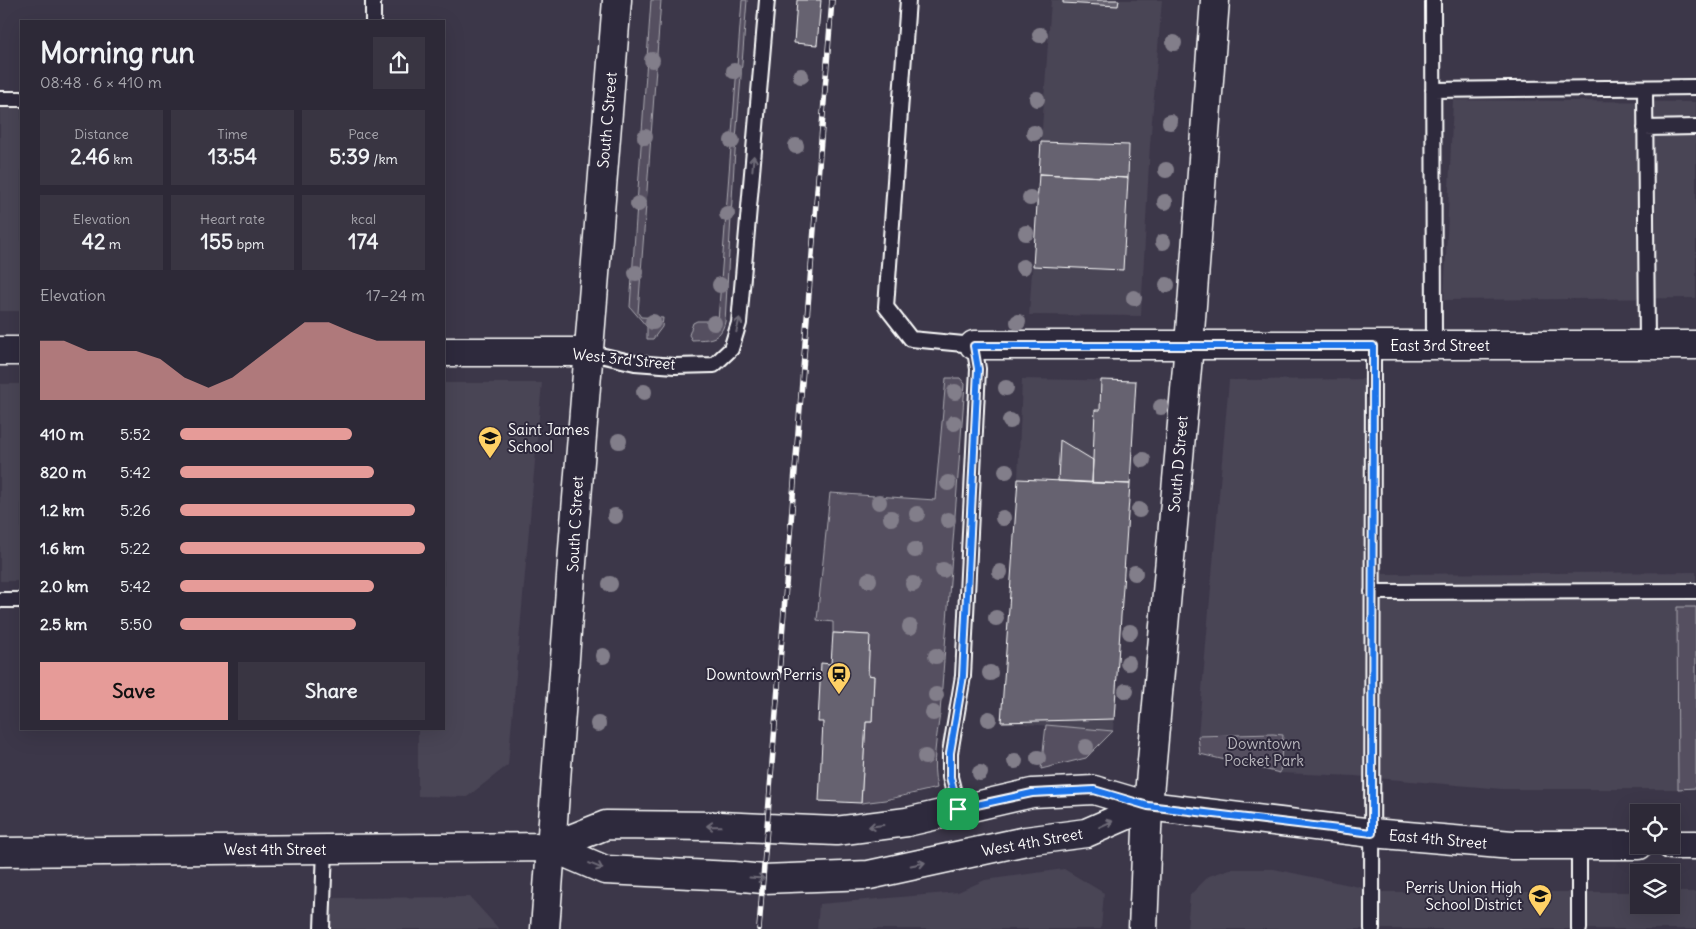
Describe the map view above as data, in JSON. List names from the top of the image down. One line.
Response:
{"streets":{"main road":["South C Street","East 3rd Street","West 3rd Street","South D Street","East 4th Street","West 4th Street"]},"crossings":[["South C Street","West 3rd Street"],["South C Street","West 4th Street"],["East 3rd Street","South D Street"],["South D Street","East 4th Street"],["South D Street","West 4th Street"],["East 4th Street","West 4th Street"]],"parks":["Downtown Pocket Park"],"places":{"school or university":["Saint James School","Perris Union High School District"],"station":["Downtown Perris"]},"page":{"heading":["Morning run","08:48 · 6 × 410 m"],"stats":[["Distance","2.46 km"],["Time","13:54"],["Pace","5:39 /km"],["Elevation","42 m"],["Heart rate","155 bpm"],["kcal","174"]],"chart":["Elevation","17–24 m"],"list":[{"name":"410 m","note":"5:52"},{"name":"820 m","note":"5:42"},{"name":"1.2 km","note":"5:26"},{"name":"1.6 km","note":"5:22"},{"name":"2.0 km","note":"5:42"},{"name":"2.5 km","note":"5:50"}],"buttons":["Save","Share"]}}
